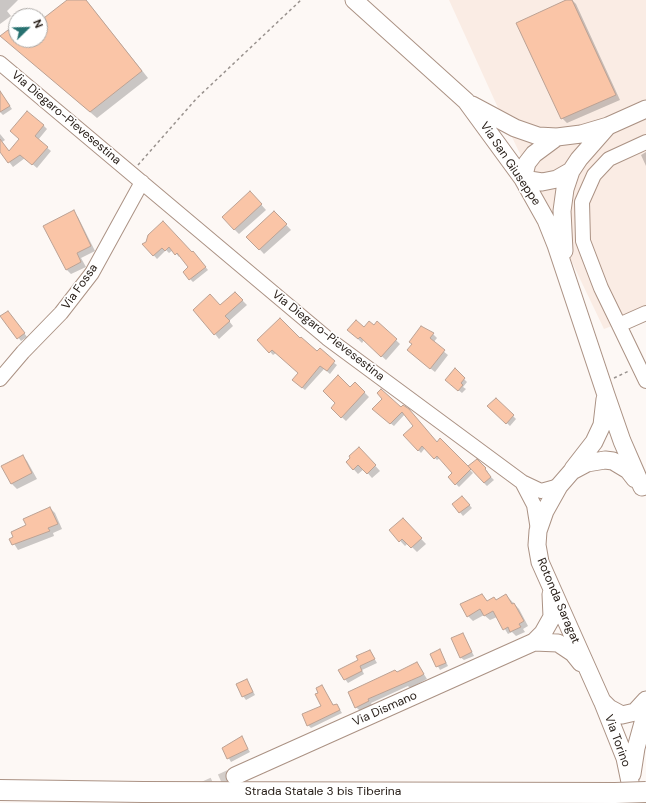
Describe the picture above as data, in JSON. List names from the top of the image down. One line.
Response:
{"streets":{"highway":["Strada Statale 3 bis Tiberina"],"main road":["Via San Giuseppe","Rotonda Saragat","Via Dismano","Via Torino"],"street":["Via Diegaro-Pievesestina","Via Fossa"]},"crossings":[["Via Diegaro-Pievesestina","Via Fossa"],["Via Diegaro-Pievesestina","Rotonda Saragat"],["Via San Giuseppe","Rotonda Saragat"],["Rotonda Saragat","Via Dismano"],["Rotonda Saragat","Via Torino"],["Via Torino","Strada Statale 3 bis Tiberina"]],"north":"top right"}
